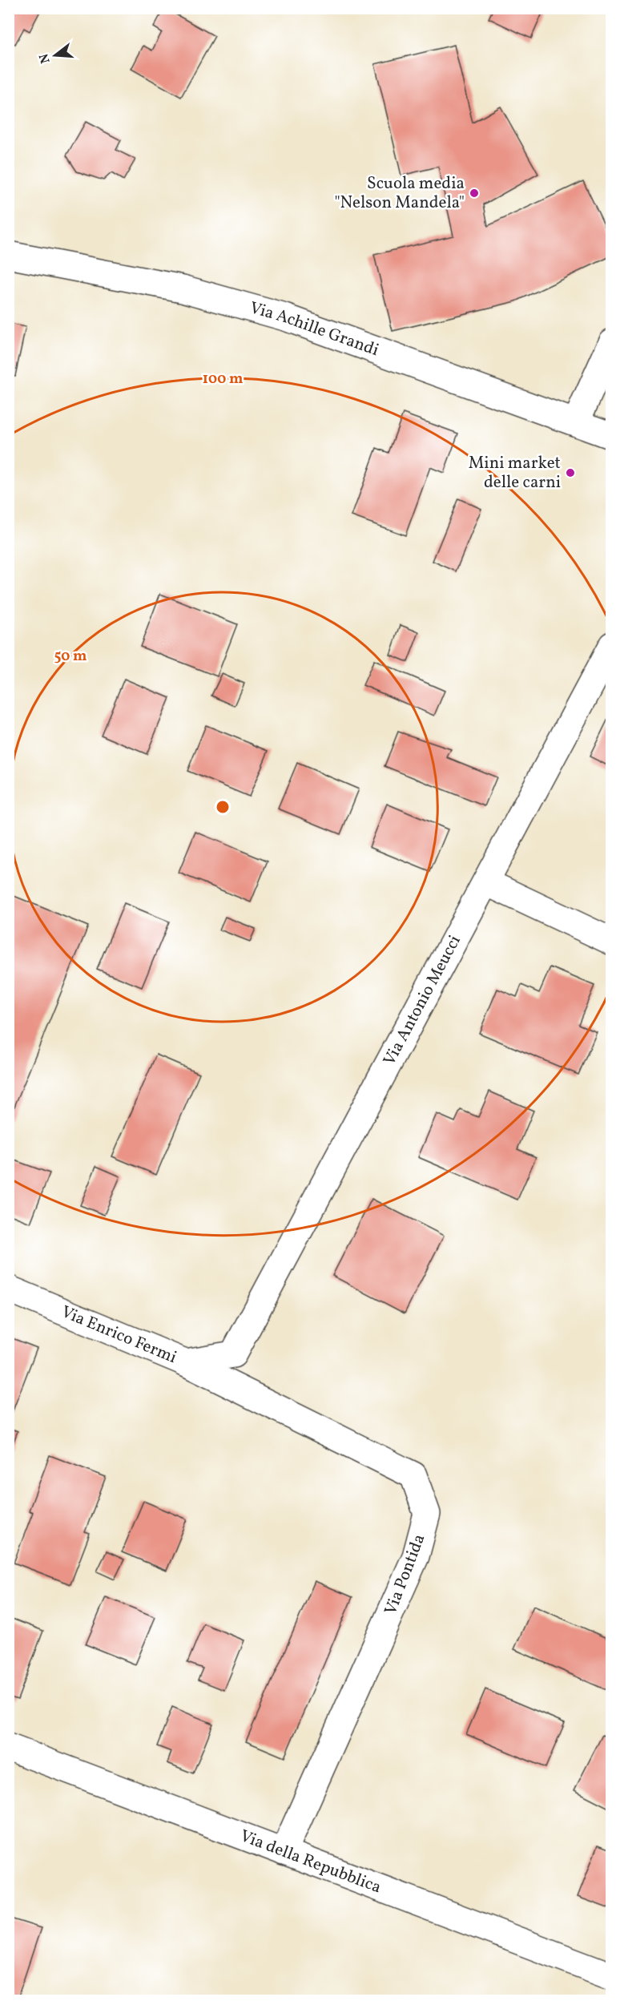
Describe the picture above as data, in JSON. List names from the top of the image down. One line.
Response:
{"streets":{"street":["Via Achille Grandi","Via Antonio Meucci","Via Enrico Fermi","Via Pontida","Via della Repubblica"]},"crossings":[["Via Antonio Meucci","Via Enrico Fermi"],["Via Enrico Fermi","Via Pontida"],["Via Pontida","Via della Repubblica"]],"places":["Scuola media \"Nelson Mandela\"","Mini market delle carni"],"north":"left","rings":["100 m","50 m"]}
